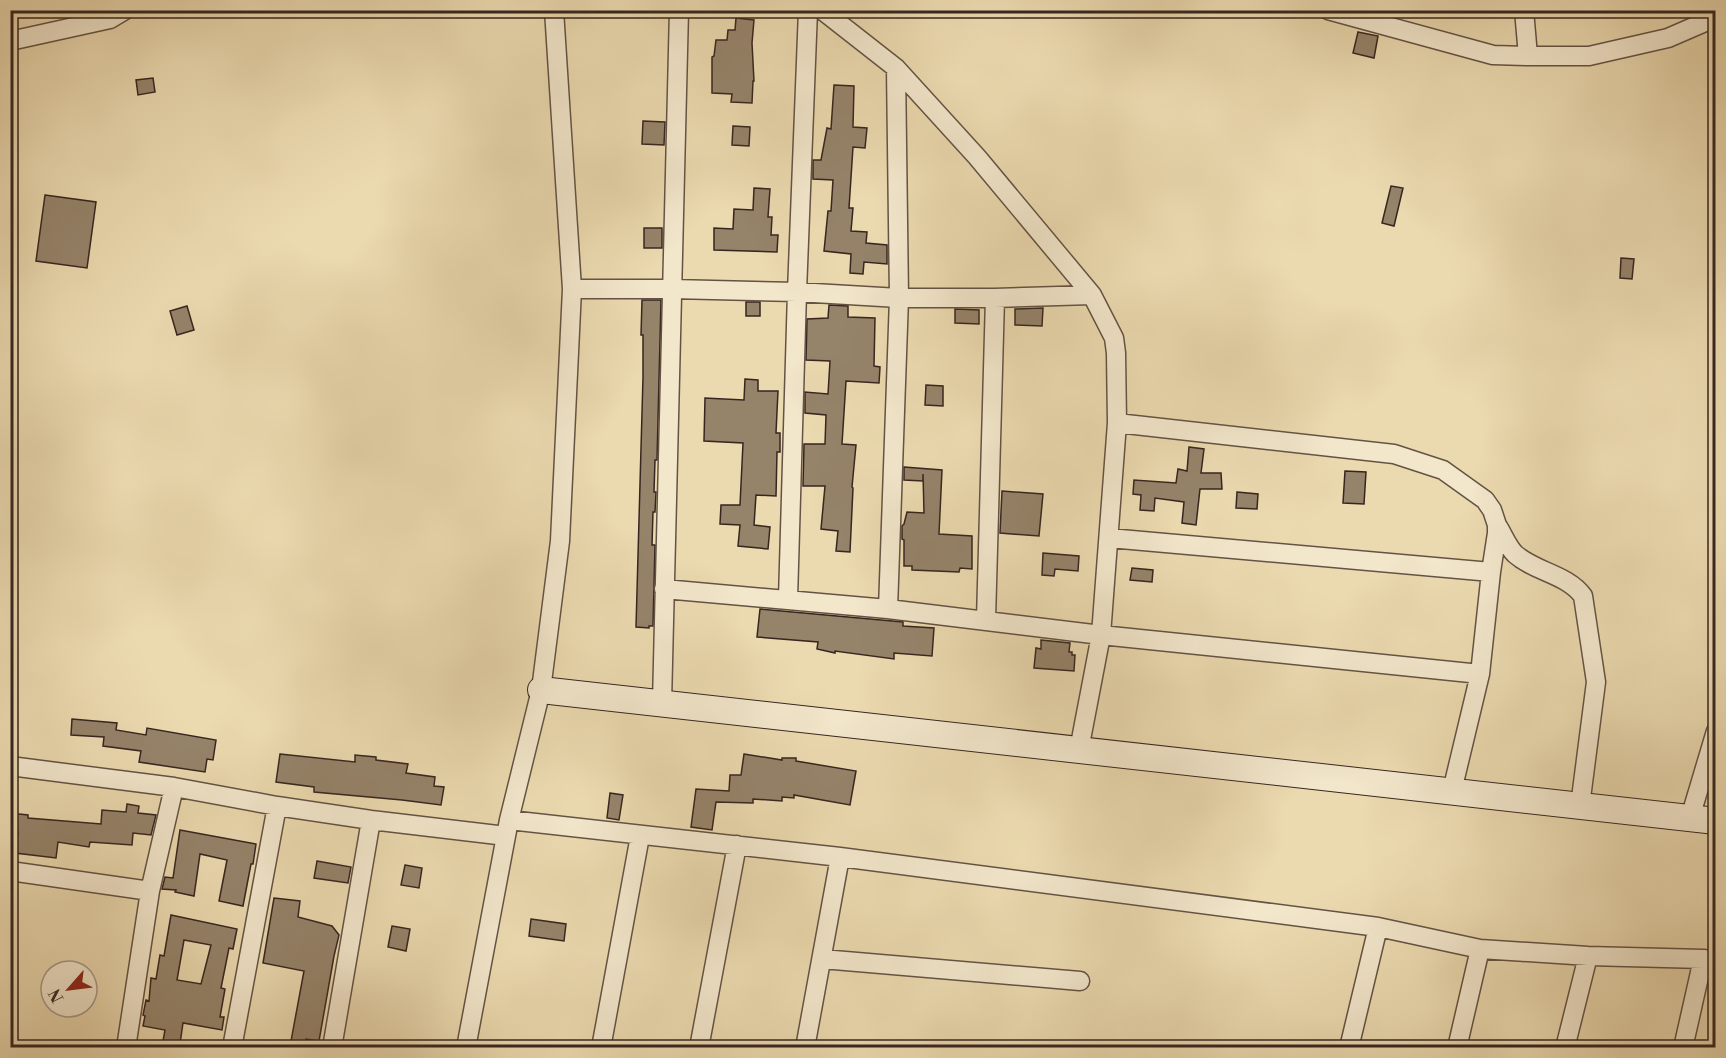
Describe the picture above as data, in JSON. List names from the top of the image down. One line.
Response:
{"north":"bottom left"}
